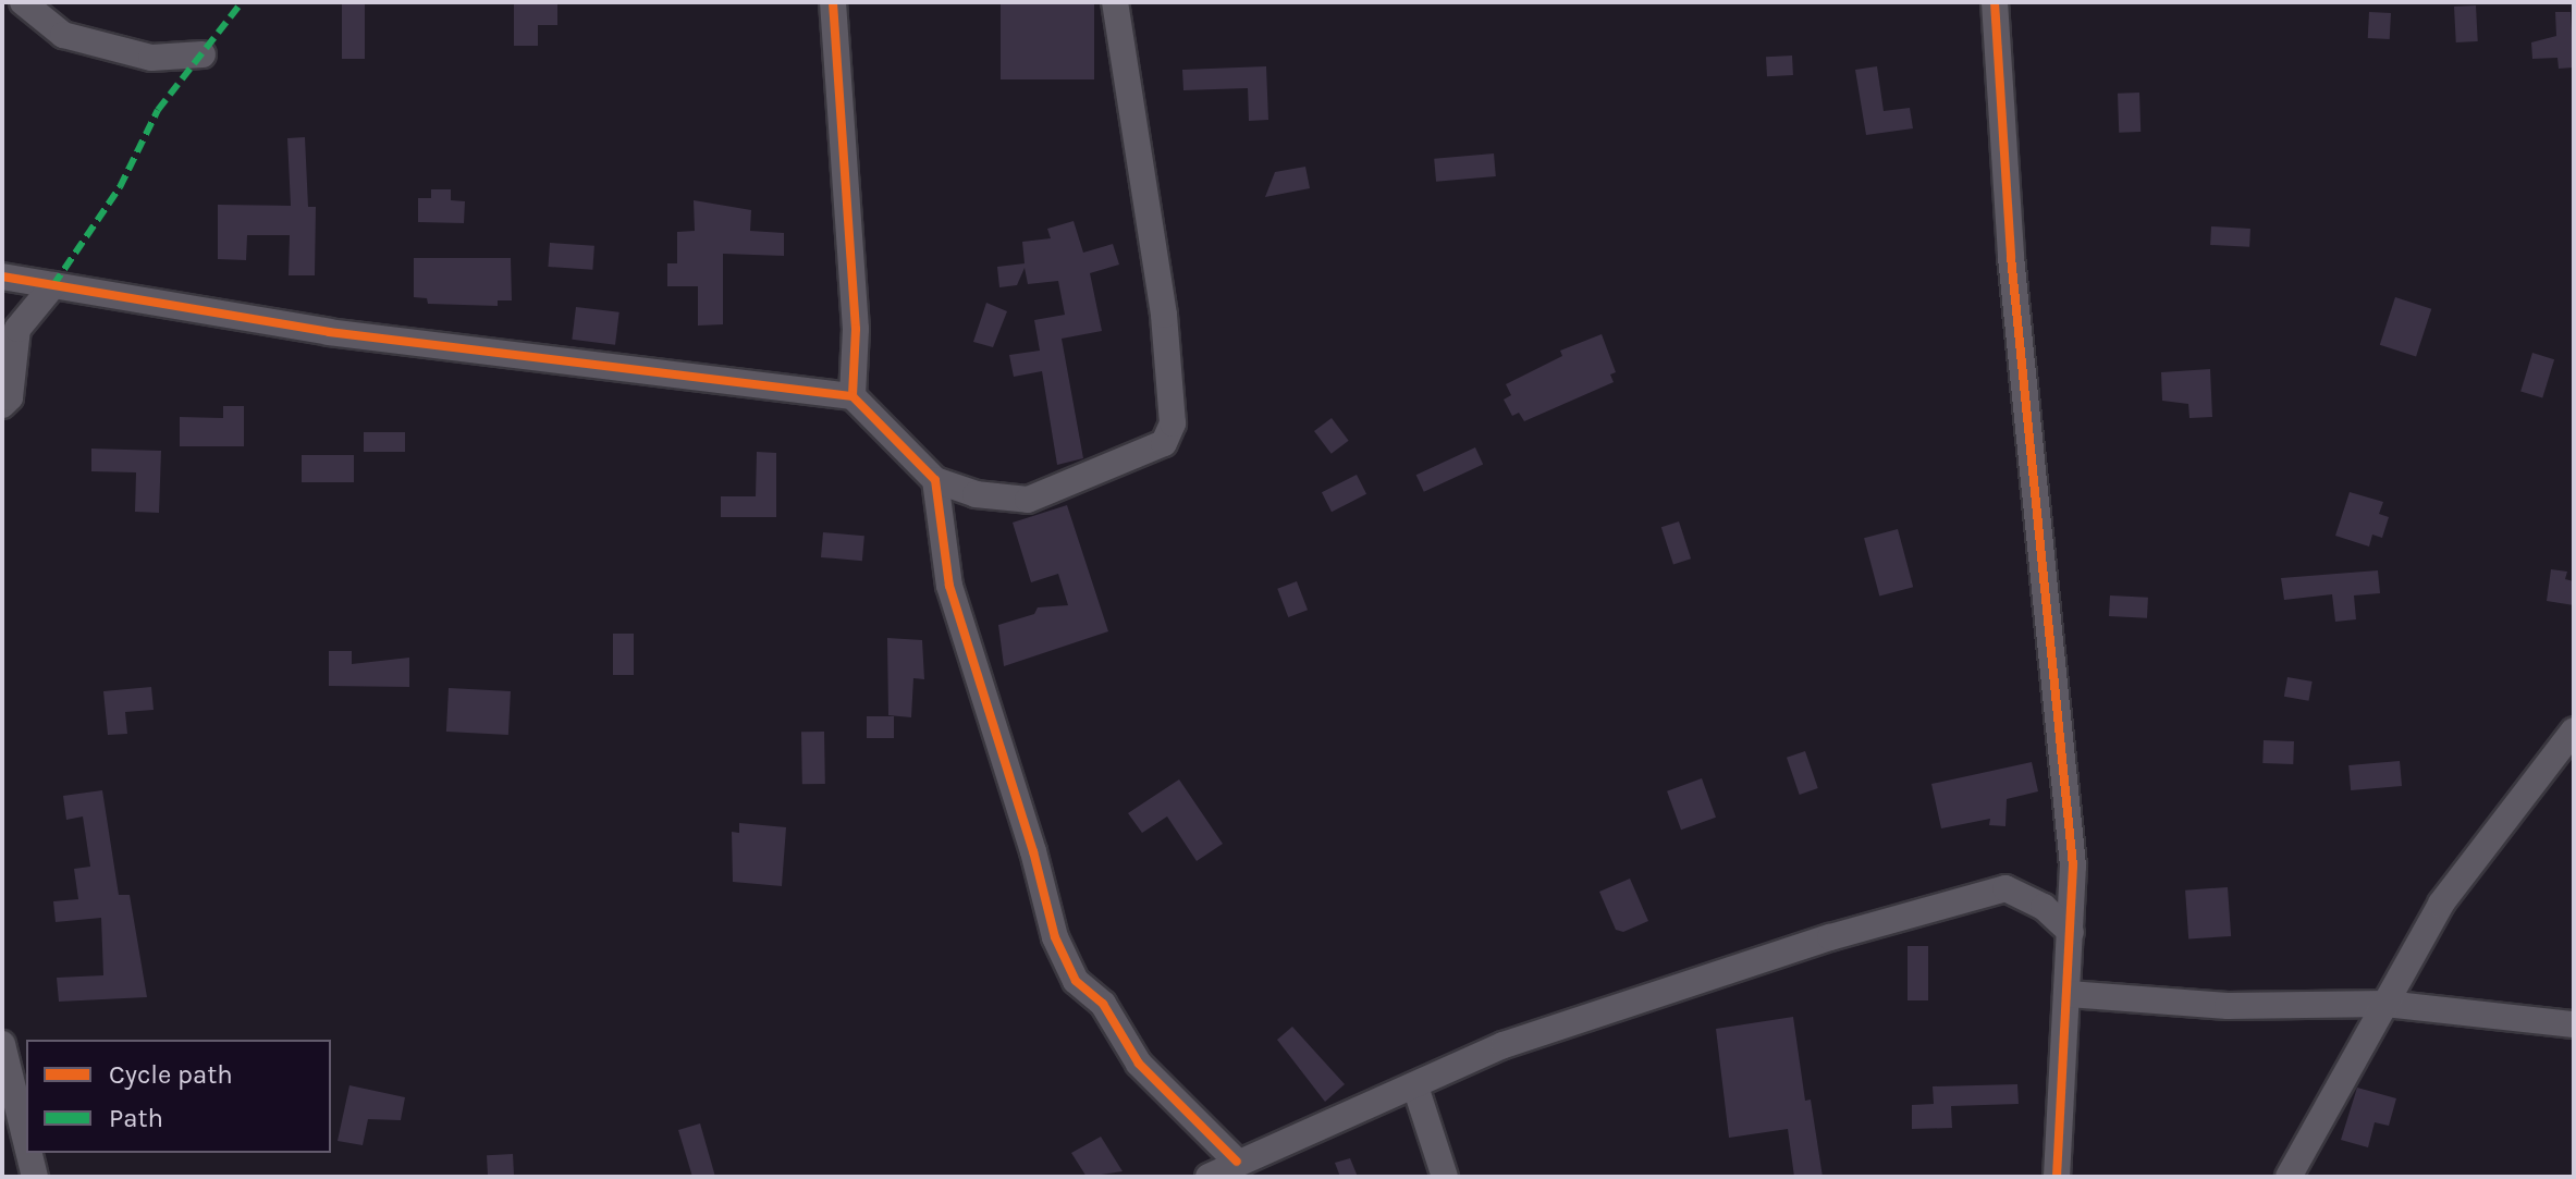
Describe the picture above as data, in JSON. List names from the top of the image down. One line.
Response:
{"legend":["Cycle path","Path"]}
